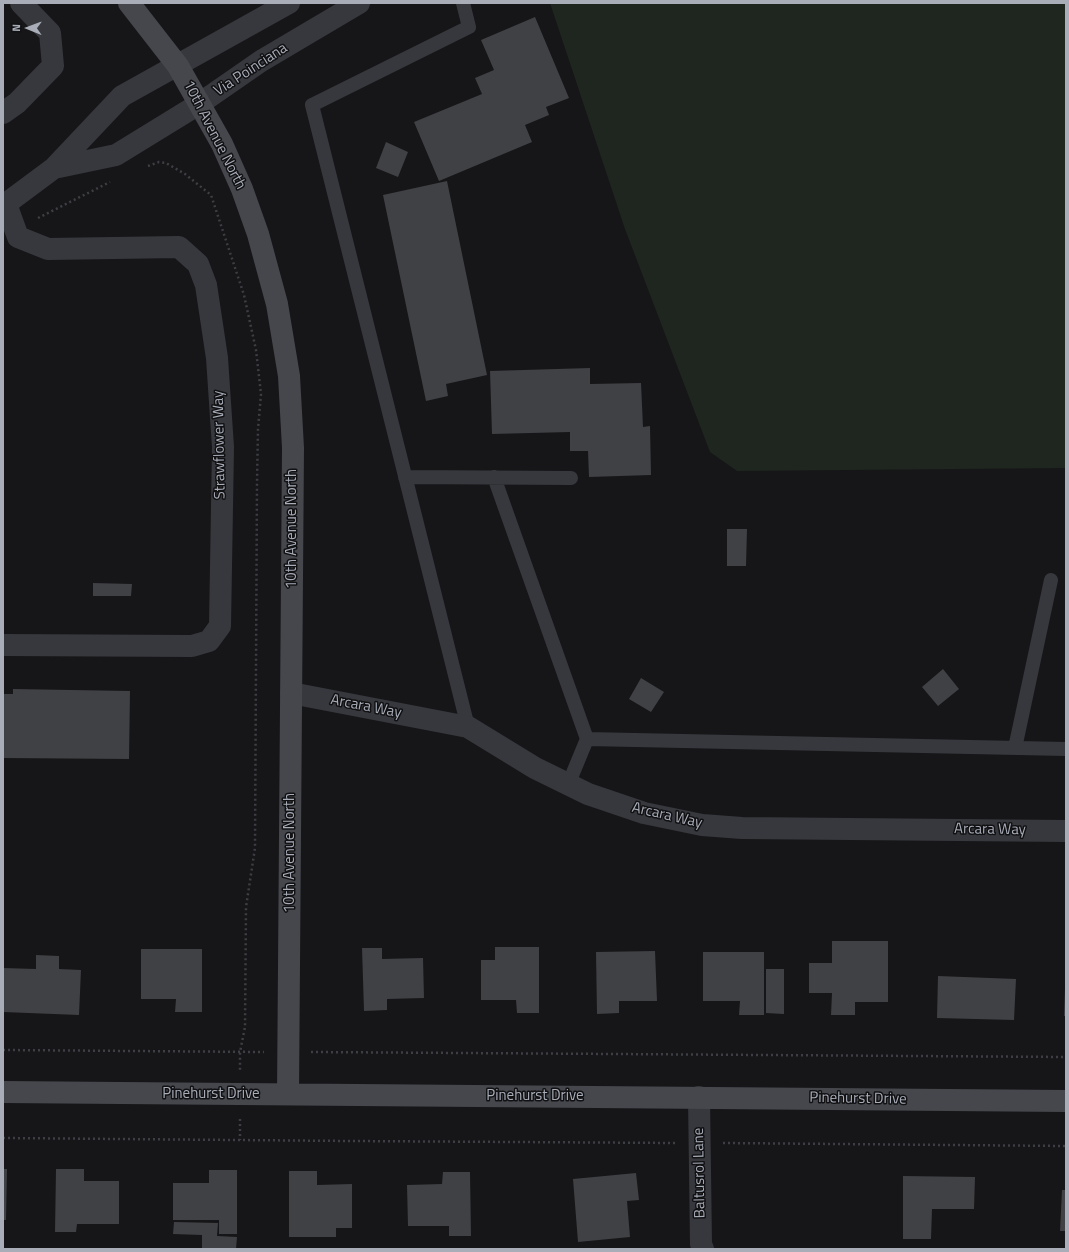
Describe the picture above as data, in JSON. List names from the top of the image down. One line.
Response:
{"streets":{"street":["Via Poinciana","10th Avenue North","Strawflower Way","Arcara Way","Pinehurst Drive","Baltusrol Lane"]},"crossings":[["Via Poinciana","10th Avenue North"],["Via Poinciana","Strawflower Way"],["10th Avenue North","Arcara Way"],["10th Avenue North","Pinehurst Drive"],["Pinehurst Drive","Baltusrol Lane"]],"north":"left"}
